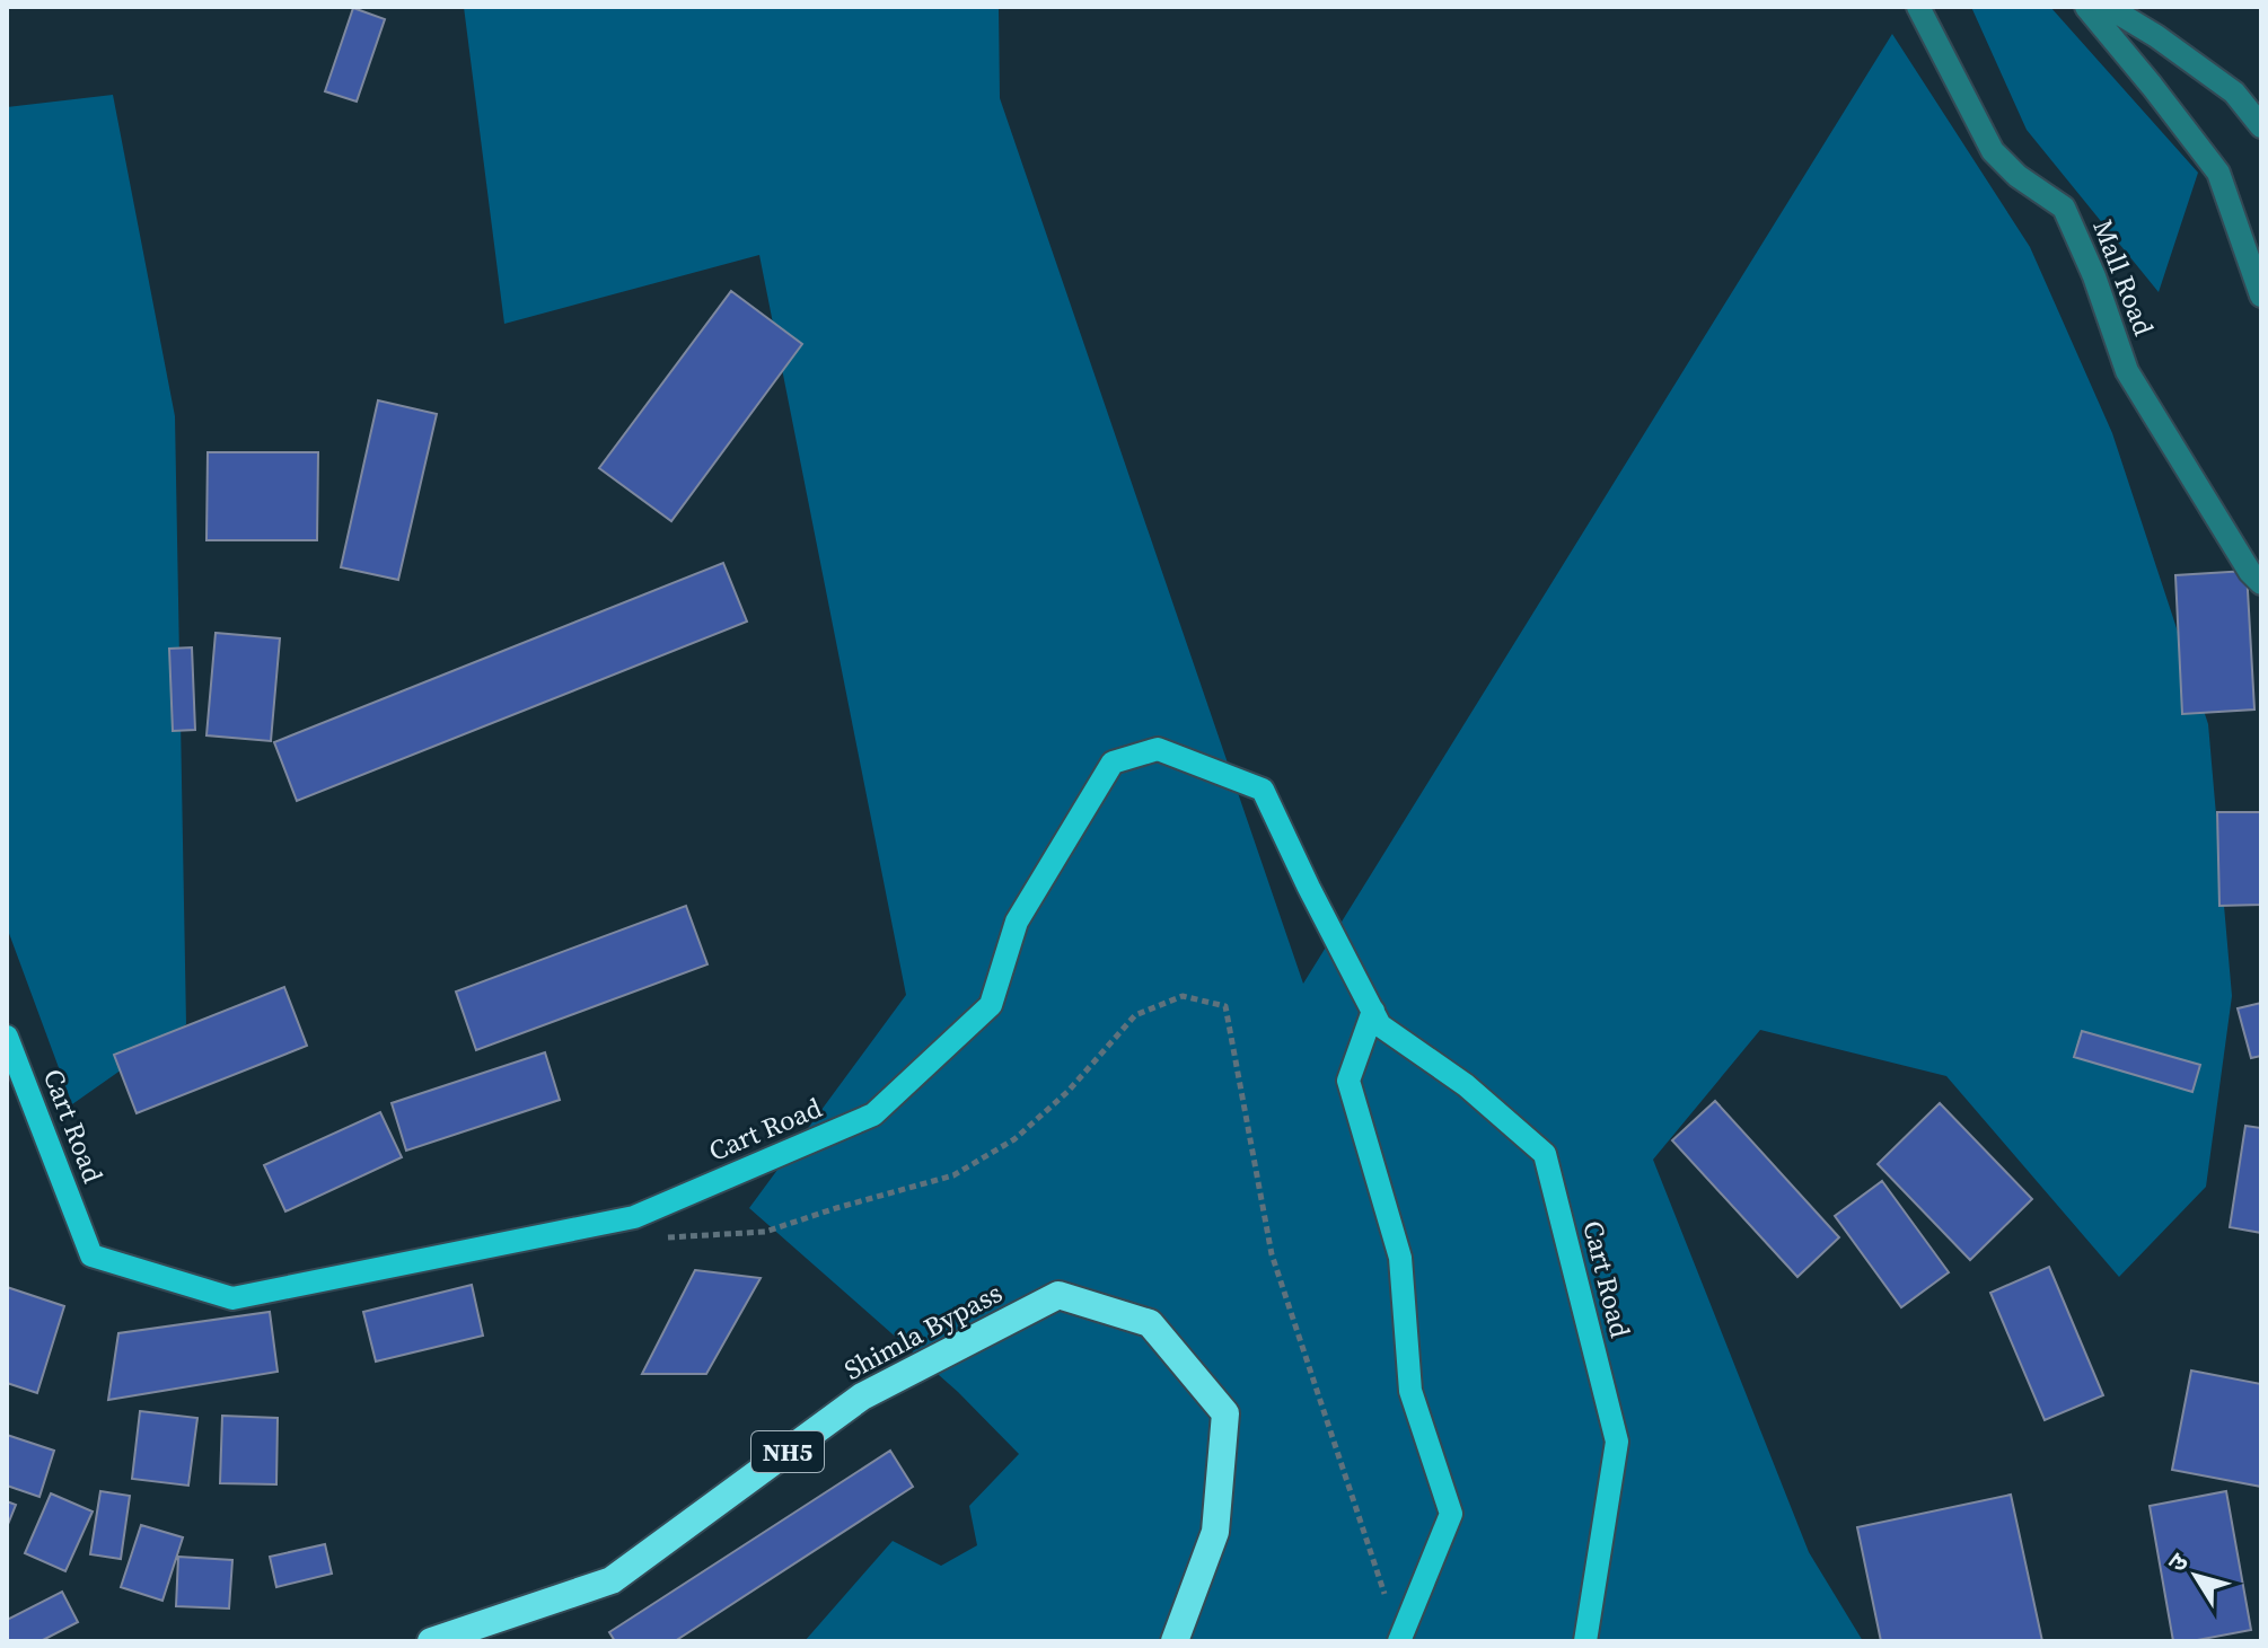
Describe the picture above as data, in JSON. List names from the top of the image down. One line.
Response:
{"streets":{"highway":["Shimla Bypass","NH5"],"main road":["Cart Road"],"street":["Mall Road"]},"north":"top left"}
